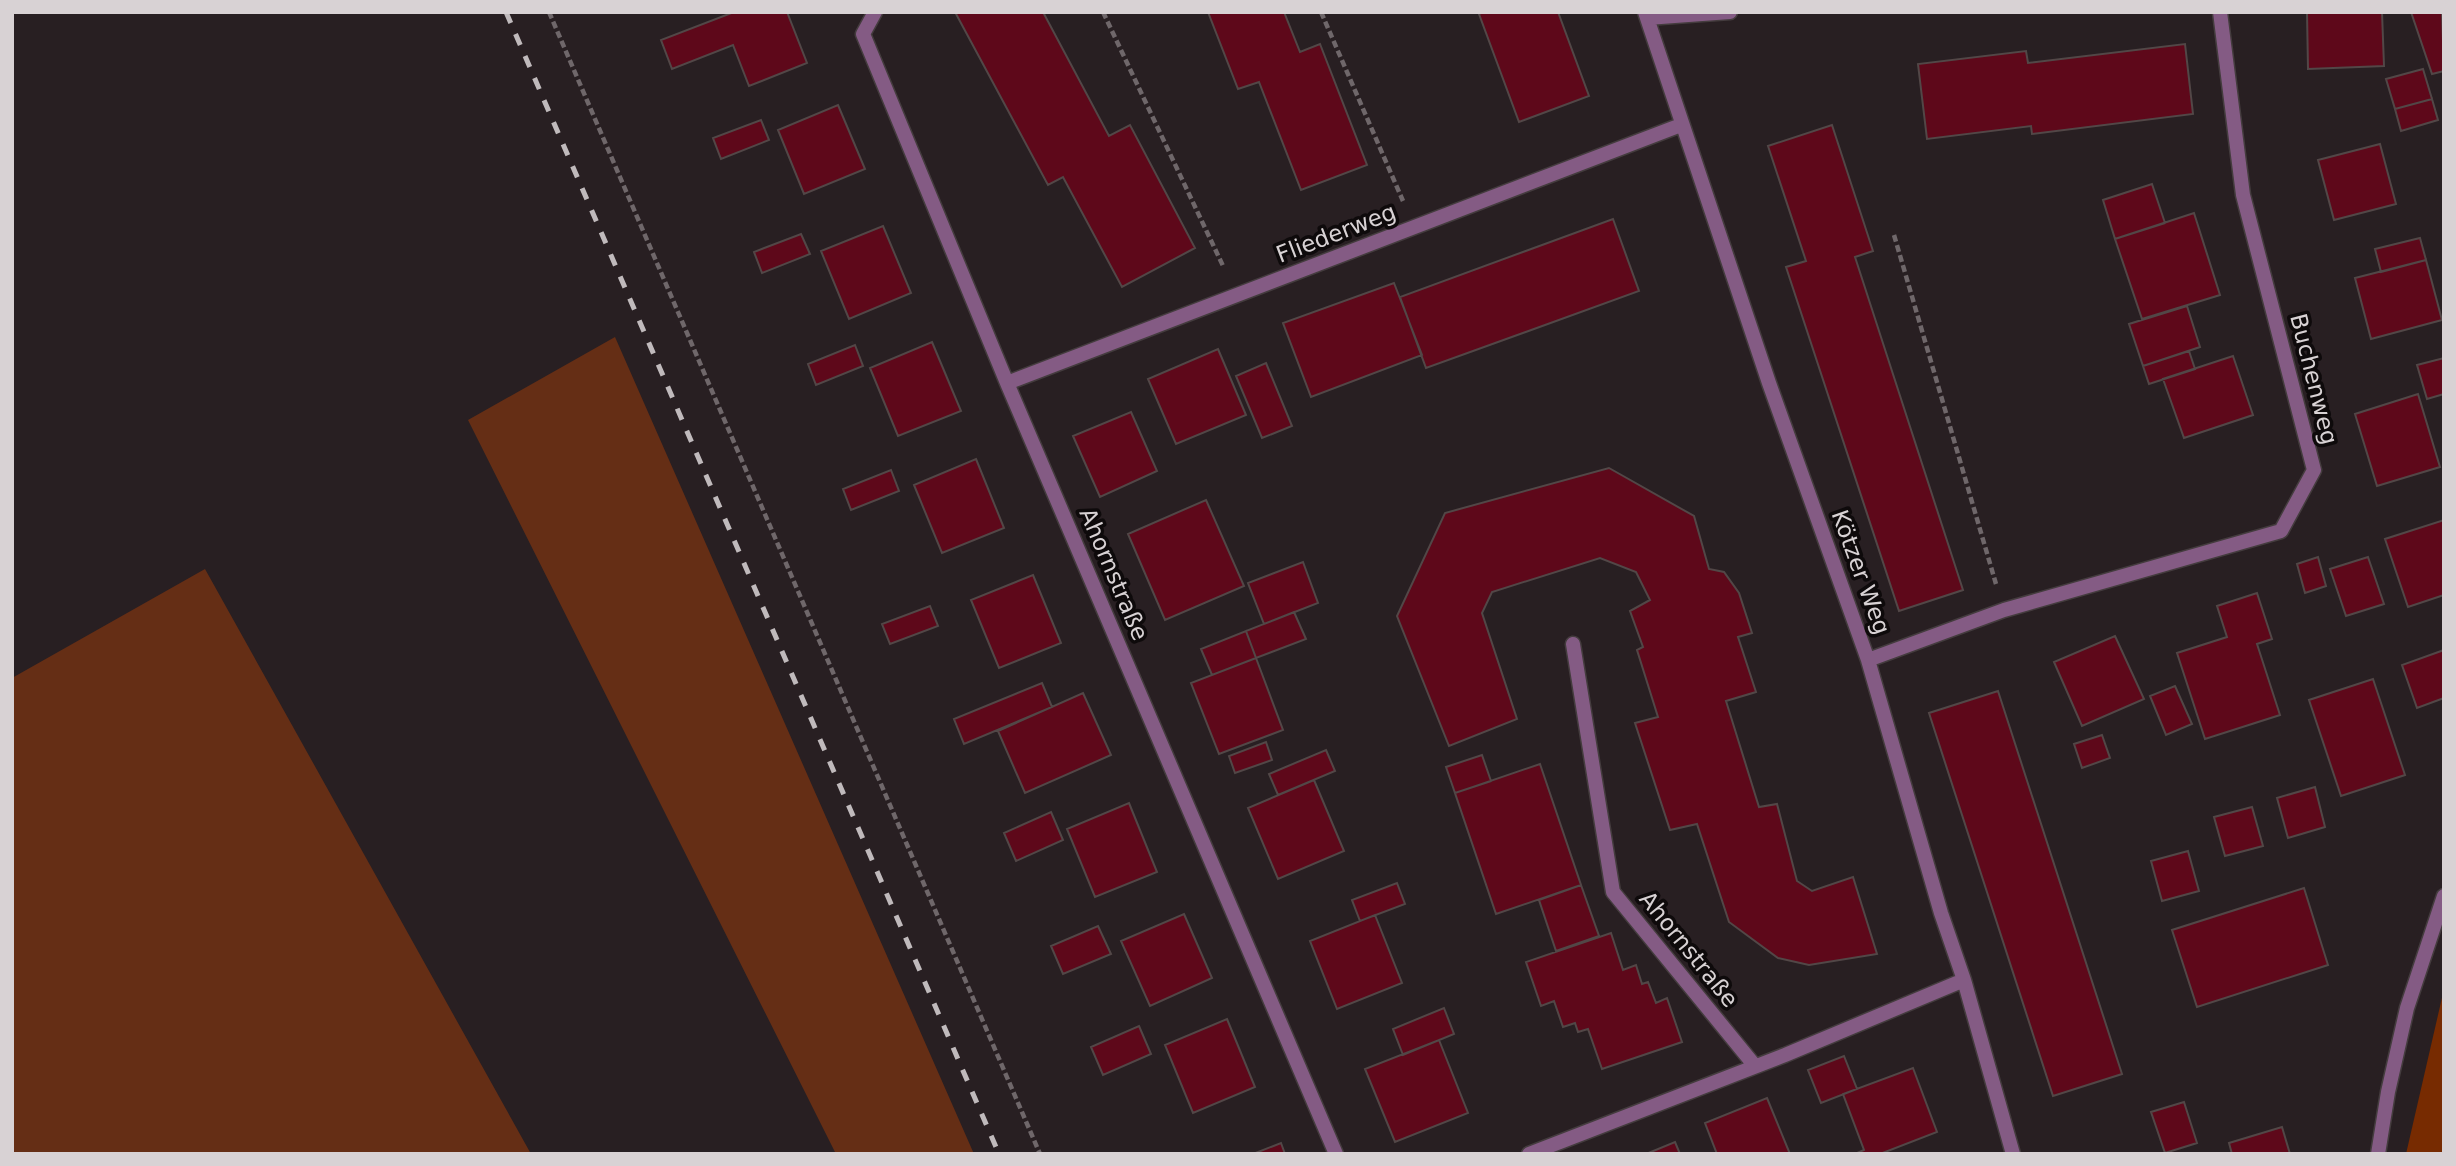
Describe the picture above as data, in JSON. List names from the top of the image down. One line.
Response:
{"streets":{"street":["Fliederweg","Buchenweg","Kötzer Weg","Ahornstraße"]},"crossings":[["Fliederweg","Kötzer Weg"],["Fliederweg","Ahornstraße"],["Buchenweg","Kötzer Weg"]]}
